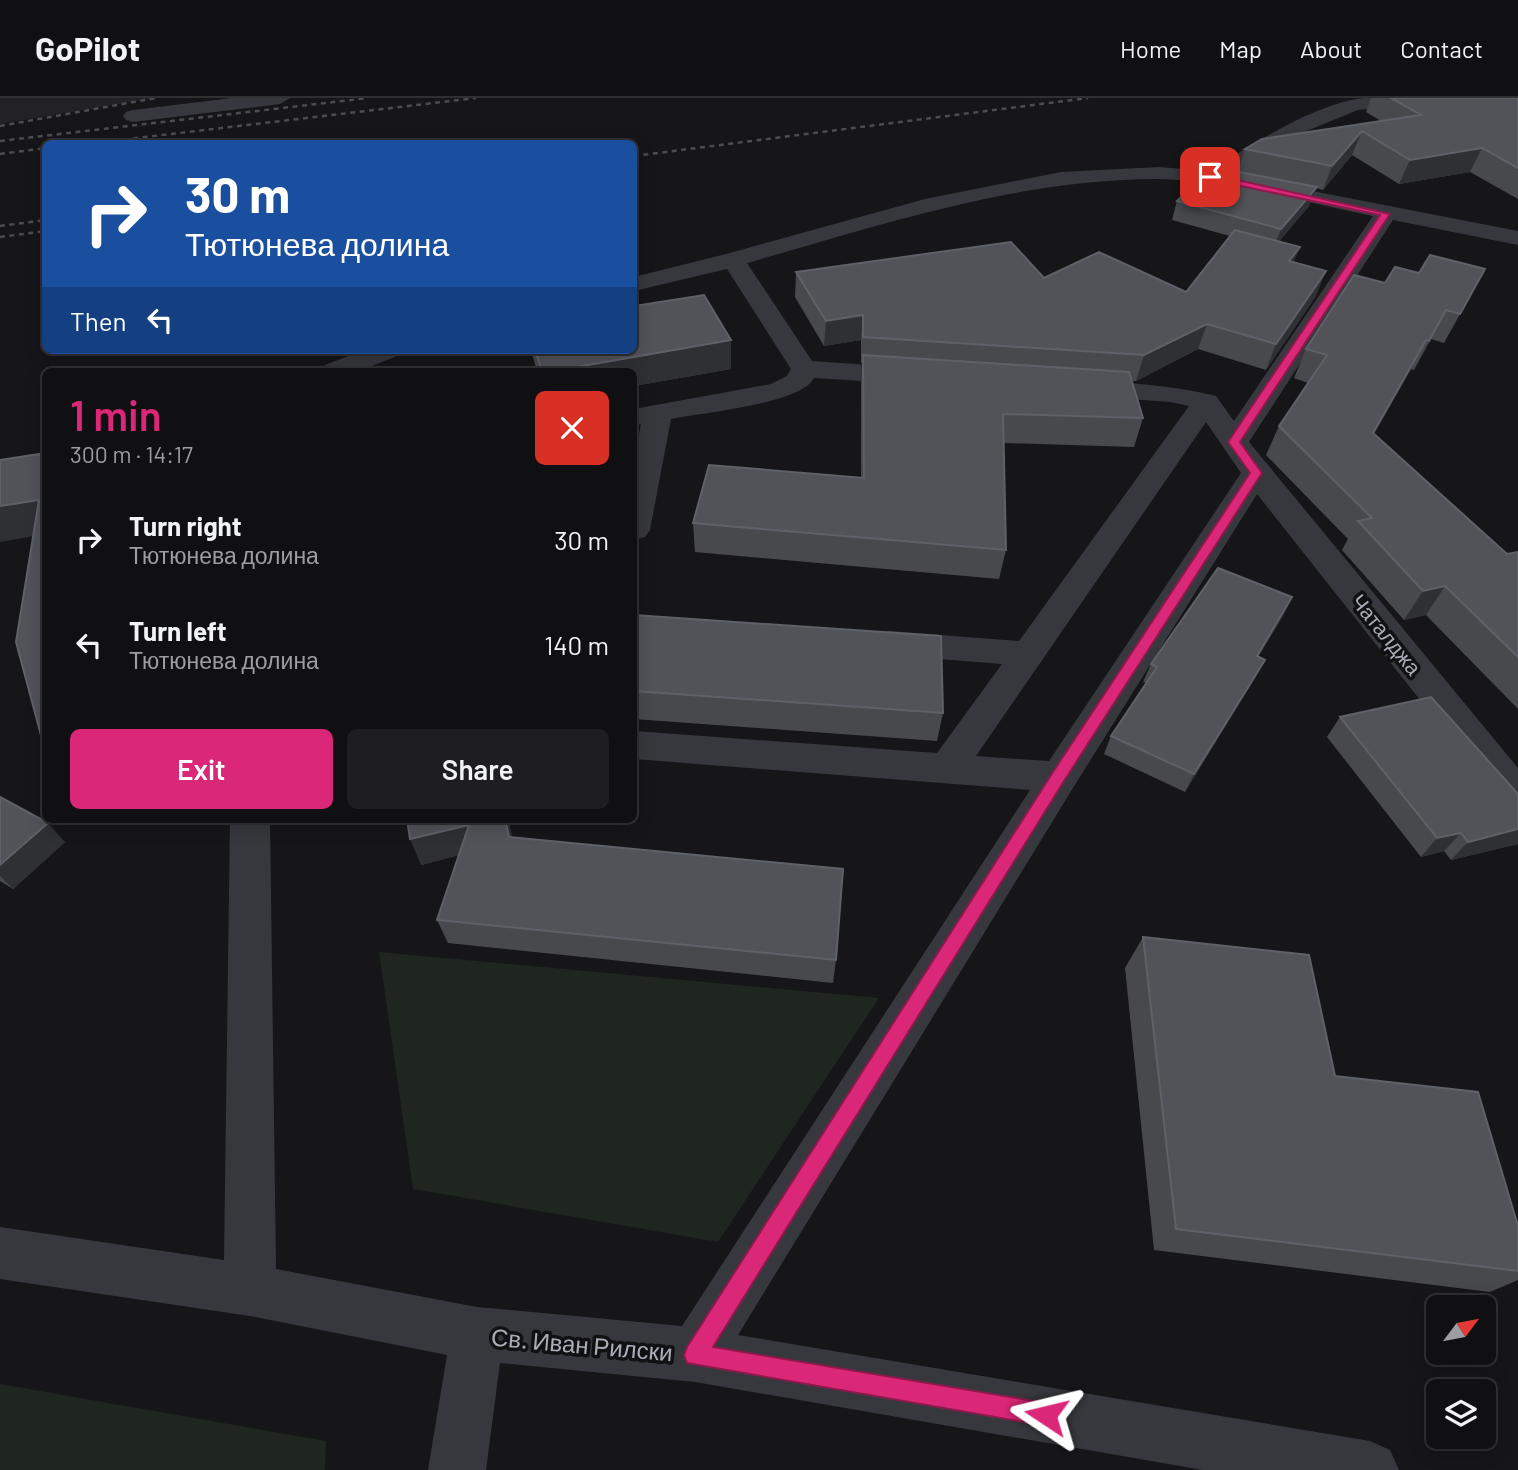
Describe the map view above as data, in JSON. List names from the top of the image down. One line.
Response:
{"streets":{"street":["Чаталджа","Св. Иван Рилски"]},"north":"top right","page":{"header":"GoPilot","nav":["Home","Map","About","Contact"],"turn":["30 m","Тютюнева долина"],"then":"Then","heading":["1 min","300 m · 14:17"],"list":[{"name":"Turn right","note":"Тютюнева долина","value":"30 m"},{"name":"Turn left","note":"Тютюнева долина","value":"140 m"}],"buttons":["Exit","Share"]}}
